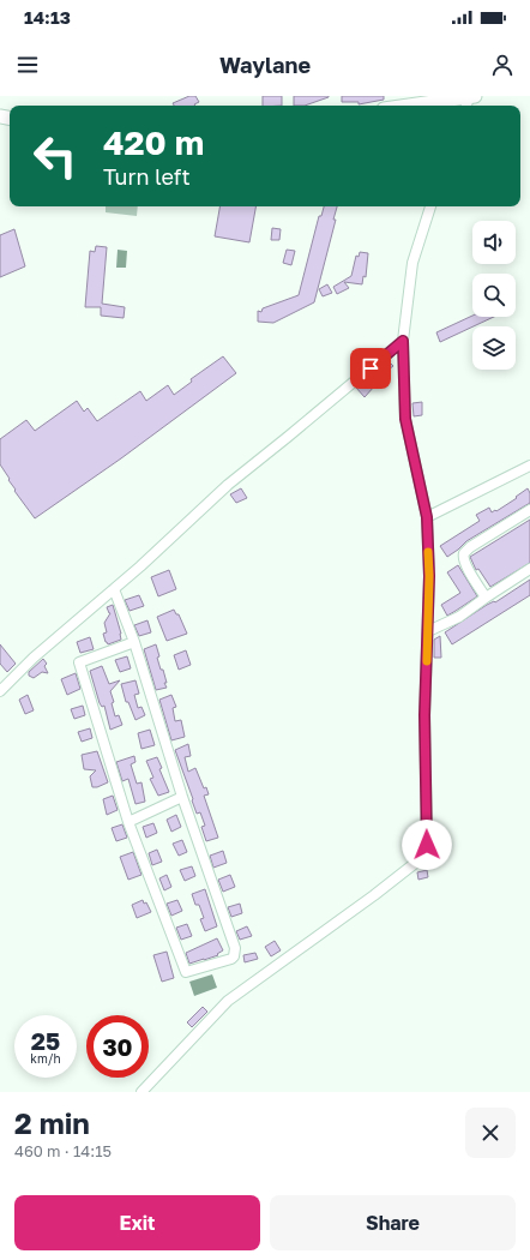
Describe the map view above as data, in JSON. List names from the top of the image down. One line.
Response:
{"page":{"status":"14:13","header":"Waylane","turn":["420 m","Turn left"],"speed":"25 km/h","limit":"30","heading":["2 min","460 m · 14:15"],"buttons":["Exit","Share"]}}
